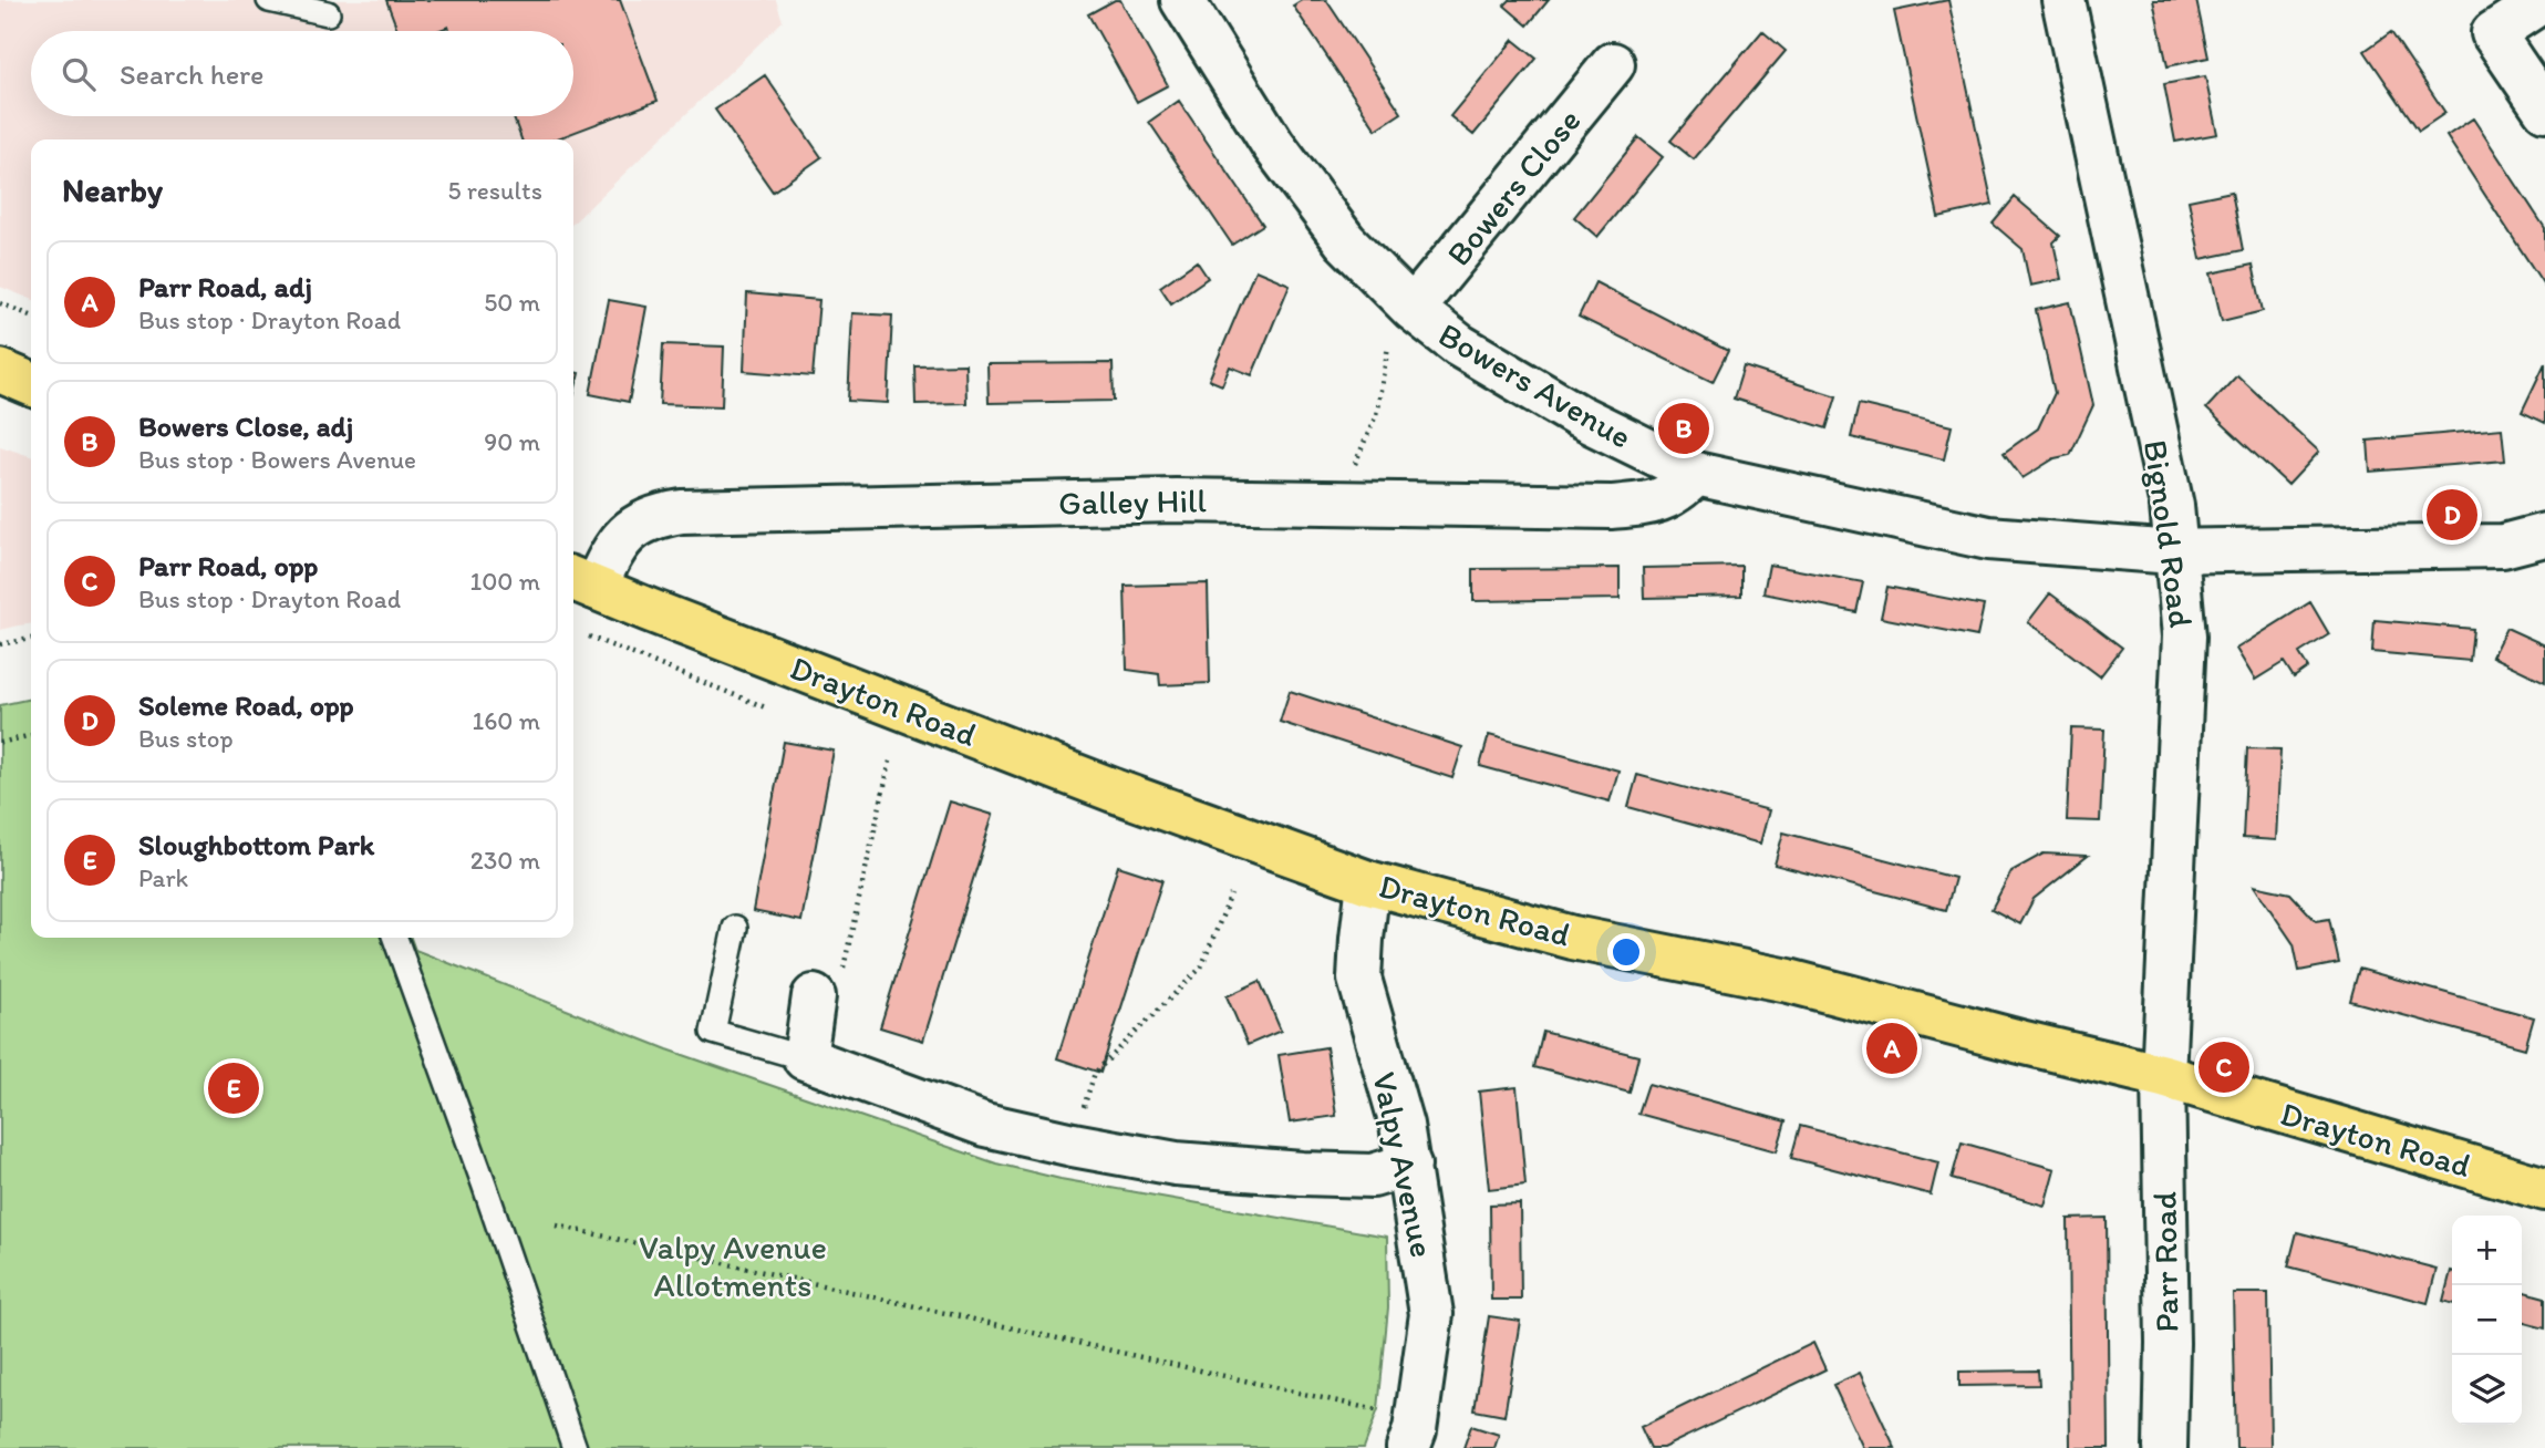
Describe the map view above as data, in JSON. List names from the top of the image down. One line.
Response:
{"streets":{"main road":["Drayton Road"],"street":["Bowers Close","Bowers Avenue","Galley Hill","Bignold Road","Valpy Avenue","Parr Road"]},"crossings":[["Bowers Close","Bowers Avenue"],["Bowers Avenue","Galley Hill"],["Bowers Avenue","Bignold Road"],["Galley Hill","Drayton Road"],["Bignold Road","Drayton Road"],["Bignold Road","Parr Road"],["Drayton Road","Valpy Avenue"],["Drayton Road","Parr Road"]],"parks":["Valpy Avenue Allotments"],"page":{"search":"Search here","heading":["Nearby","5 results"],"list":[{"mark":"A","name":"Parr Road, adj","note":"Bus stop · Drayton Road","value":"50 m"},{"mark":"B","name":"Bowers Close, adj","note":"Bus stop · Bowers Avenue","value":"90 m"},{"mark":"C","name":"Parr Road, opp","note":"Bus stop · Drayton Road","value":"100 m"},{"mark":"D","name":"Soleme Road, opp","note":"Bus stop","value":"160 m"},{"mark":"E","name":"Sloughbottom Park","note":"Park","value":"230 m"}],"pins":["B","D","A","C","E"],"map_buttons":["+","−"]}}
